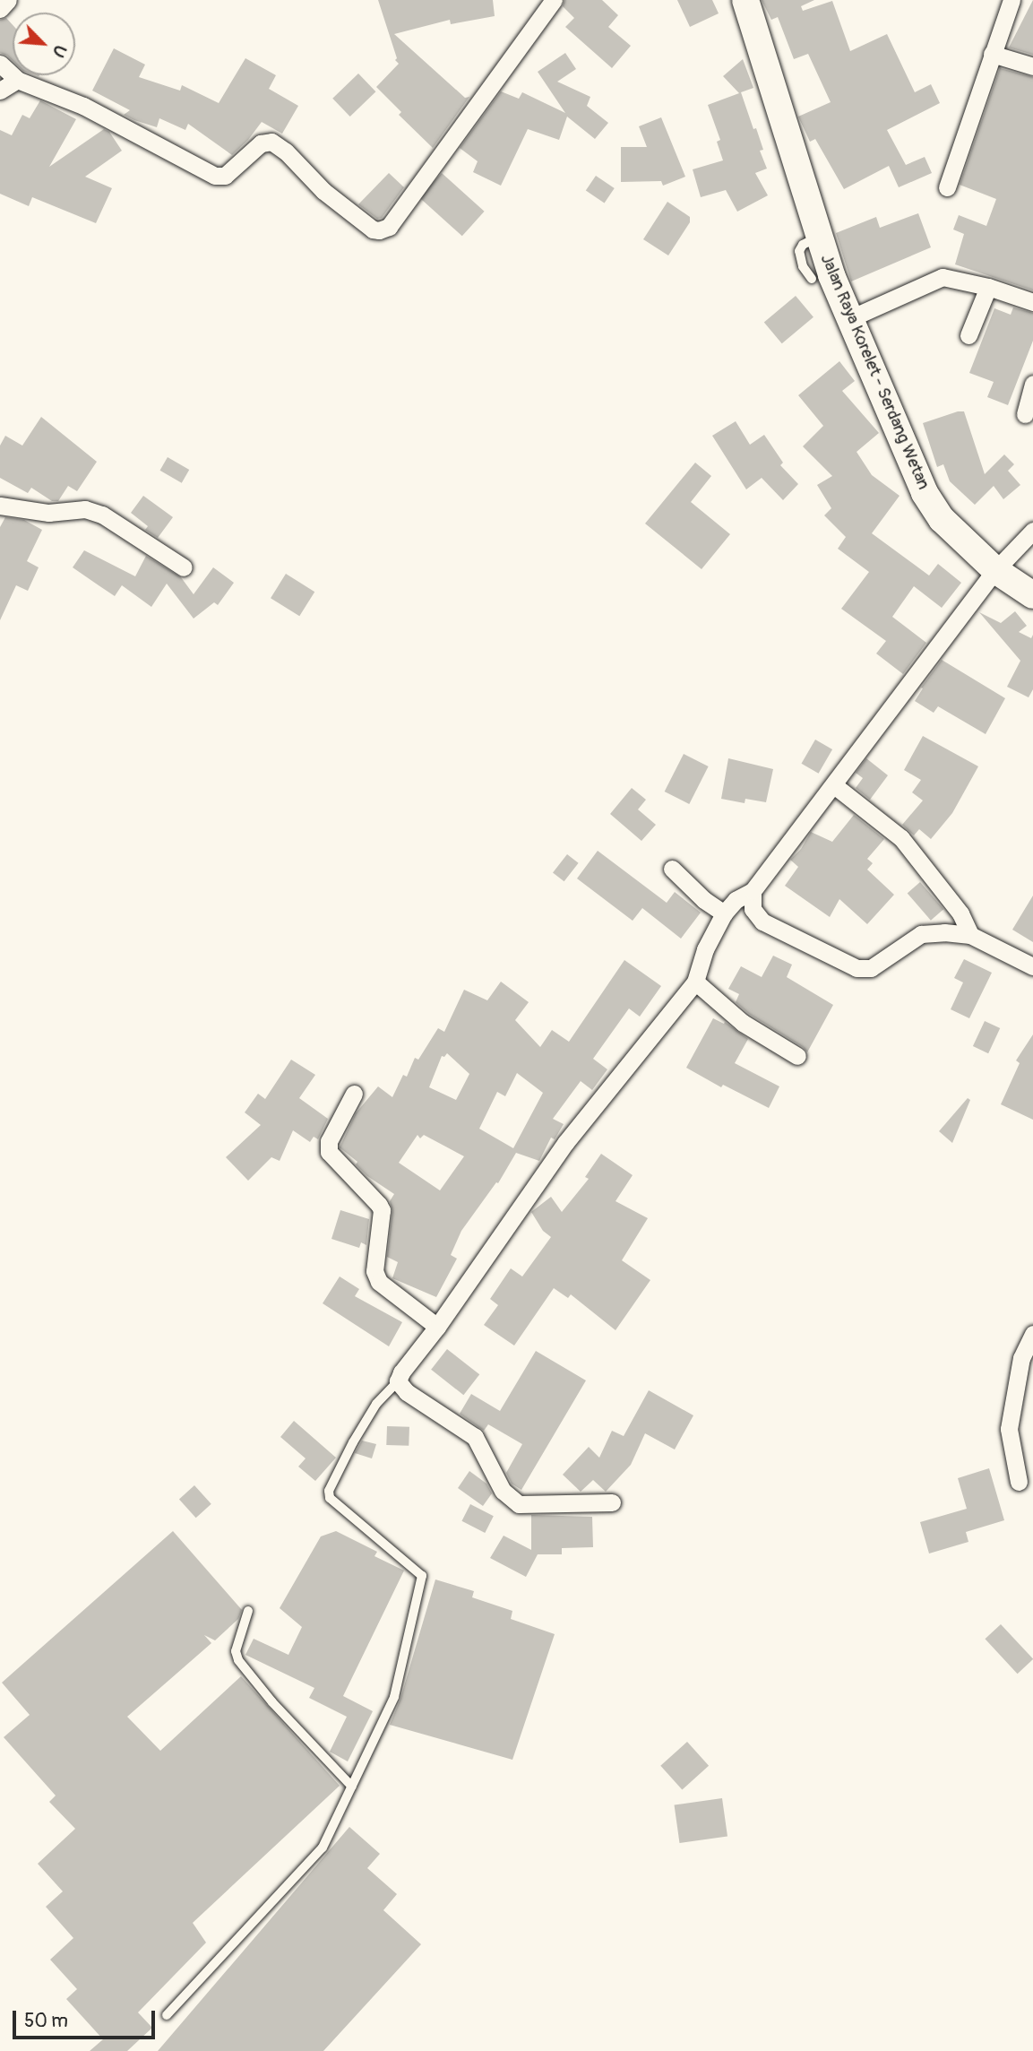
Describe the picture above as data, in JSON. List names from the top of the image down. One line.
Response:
{"streets":{"main road":["Jalan Raya Korelet - Serdang Wetan"]},"scale_bar":"50 m","north":"bottom right"}
